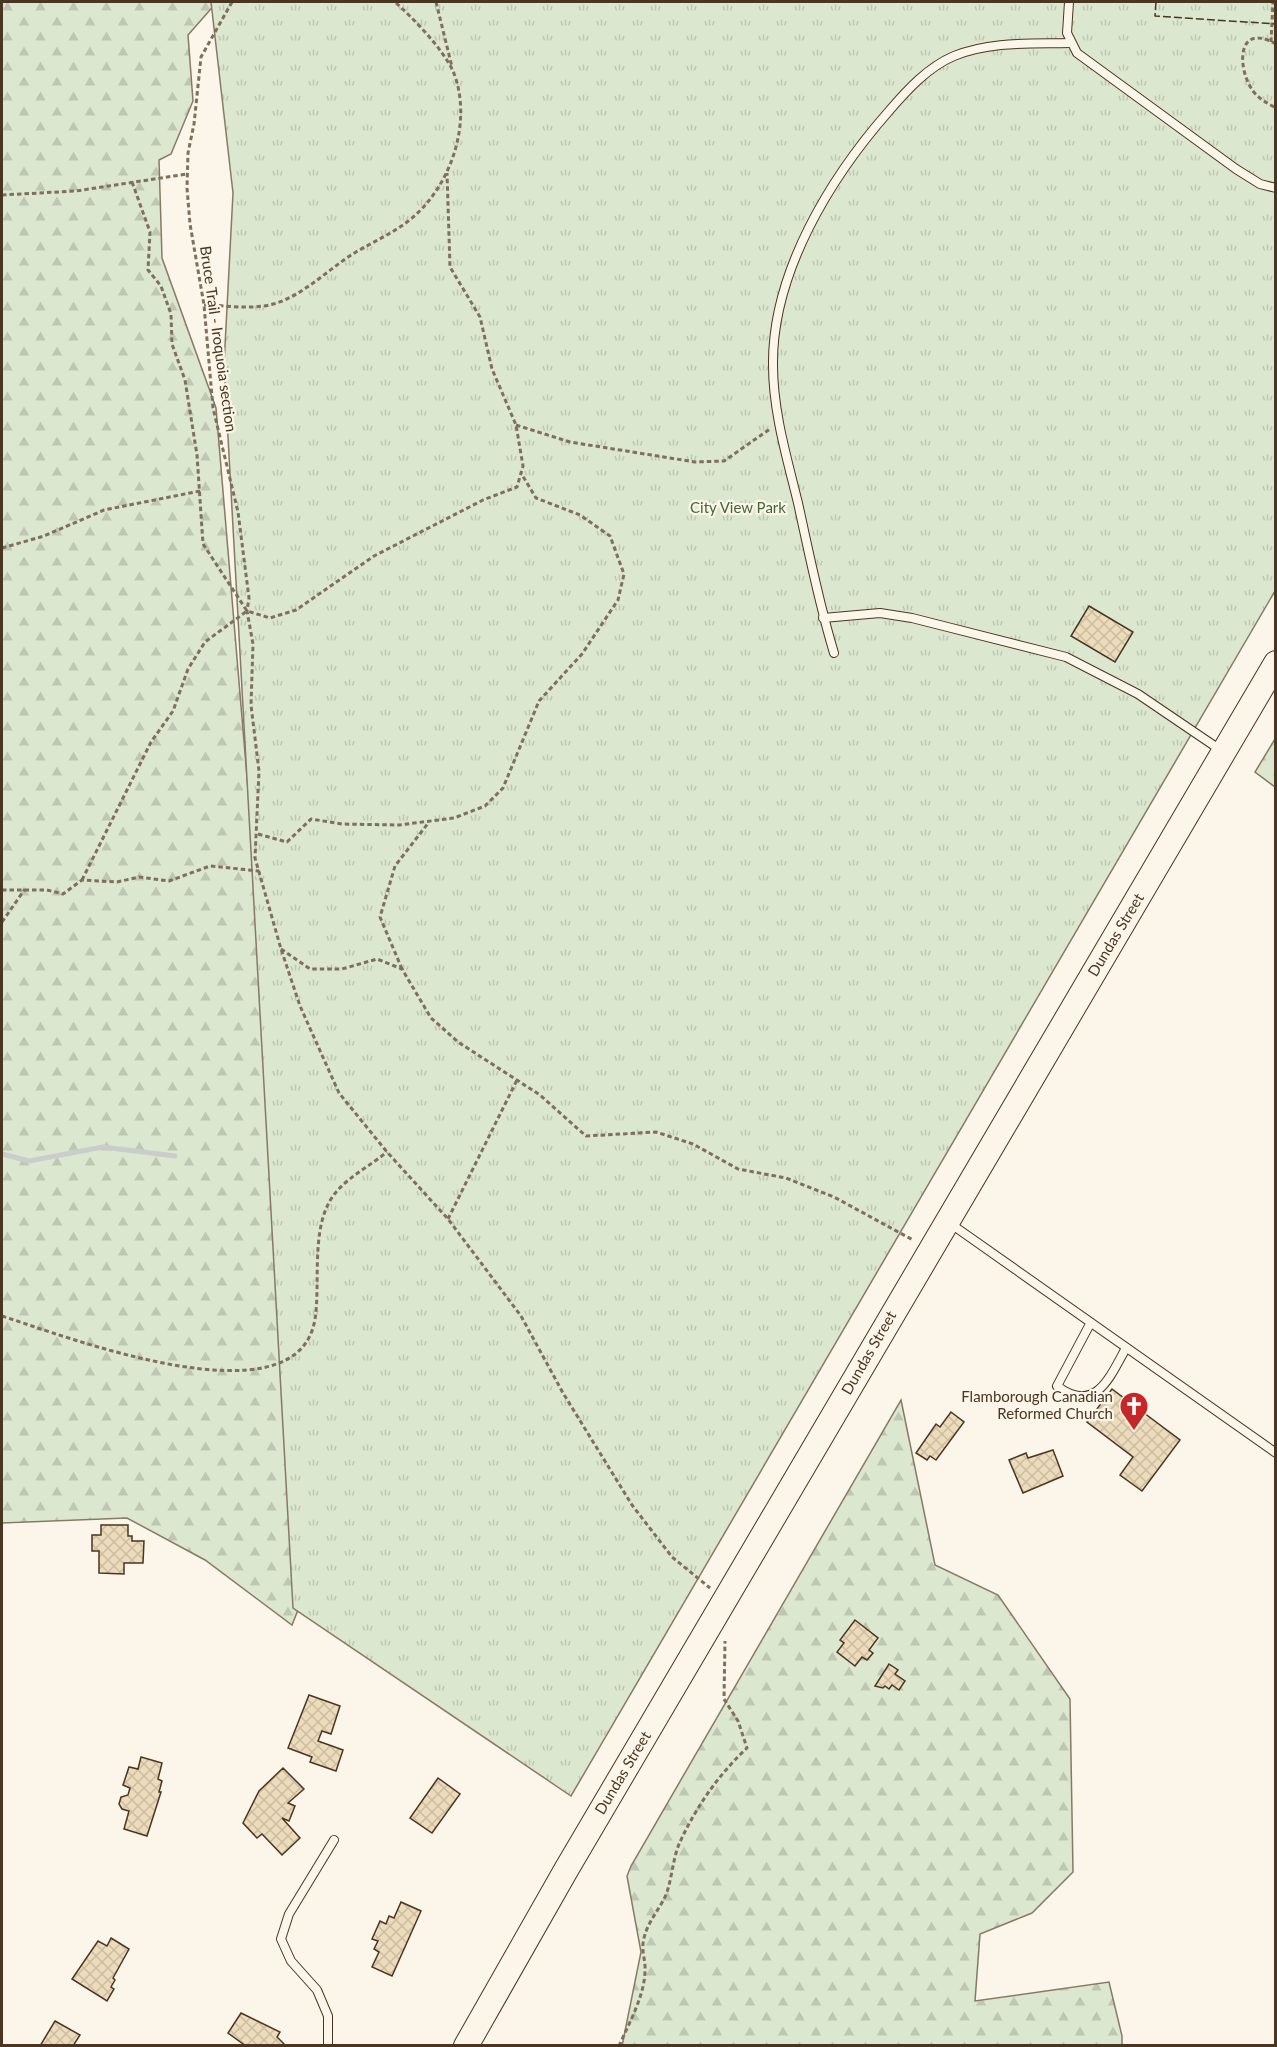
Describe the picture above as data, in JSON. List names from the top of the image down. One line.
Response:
{"streets":{"main road":["Dundas Street"],"path":["Bruce Trail - Iroquoia section"]},"crossings":[["Bruce Trail - Iroquoia section","Dundas Street"]],"parks":["City View Park"],"places":{"church":["Flamborough Canadian Reformed Church"]}}
